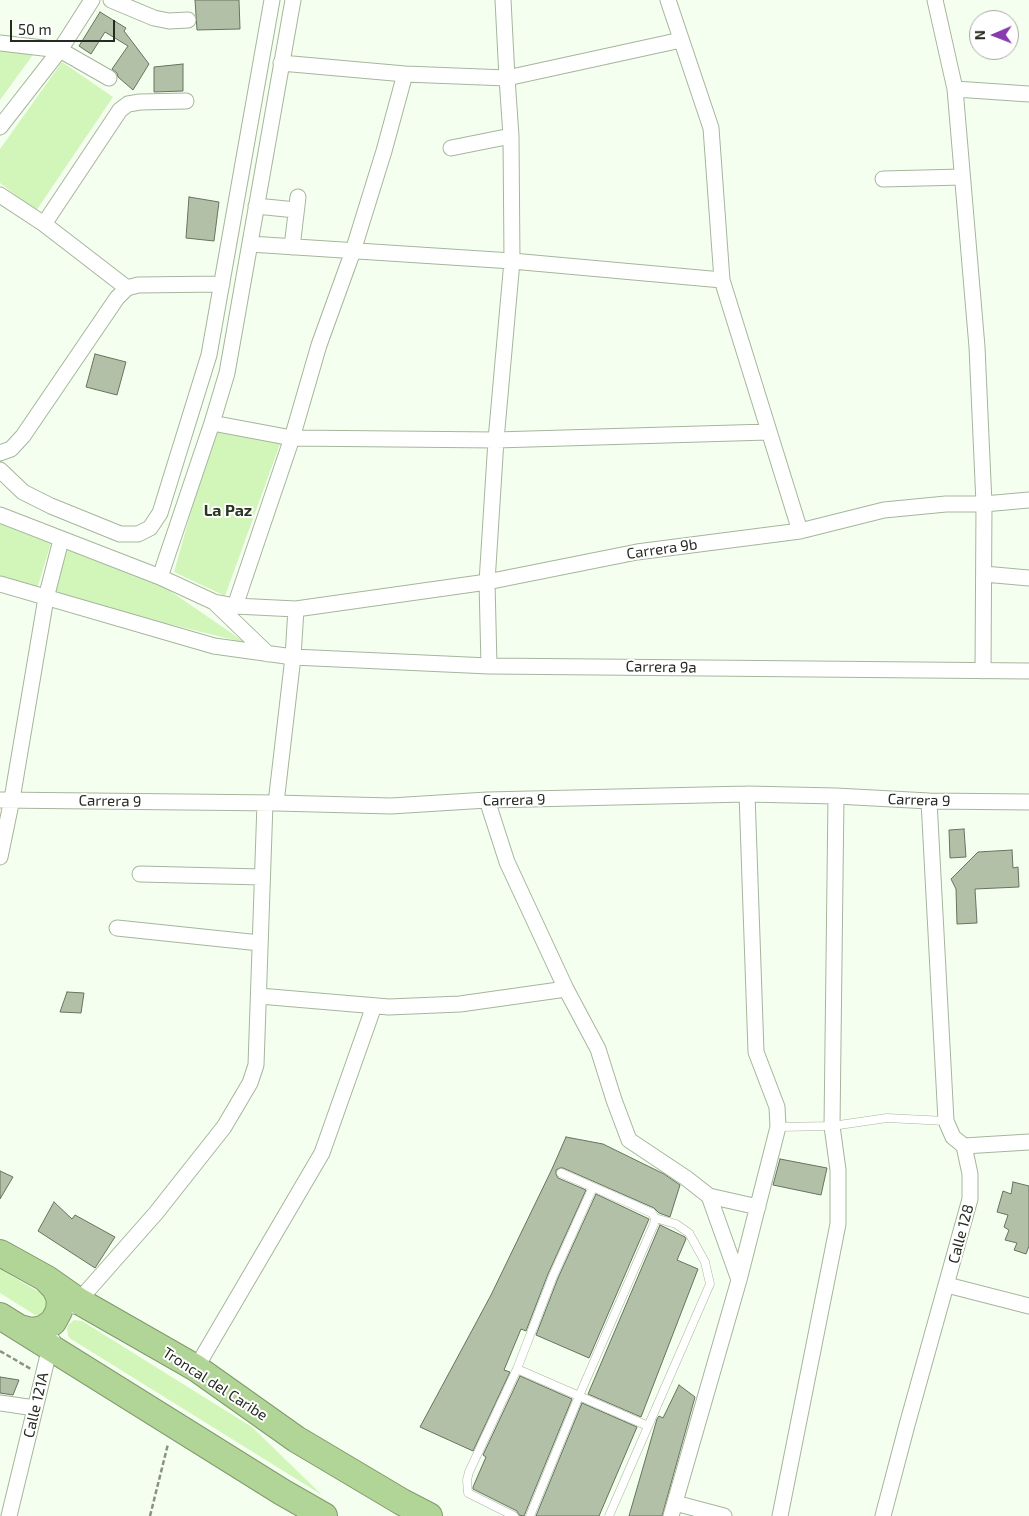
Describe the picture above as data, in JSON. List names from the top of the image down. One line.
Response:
{"streets":{"highway":["Troncal del Caribe"],"street":["Carrera 9b","Carrera 9a","Carrera 9","Calle 128","Calle 121A"]},"crossings":[["Carrera 9b","Calle 121A"],["Carrera 9a","Calle 121A"],["Carrera 9","Calle 128"],["Carrera 9","Calle 121A"],["Troncal del Caribe","Calle 121A"]],"districts":["La Paz"],"scale_bar":"50 m","north":"left"}
